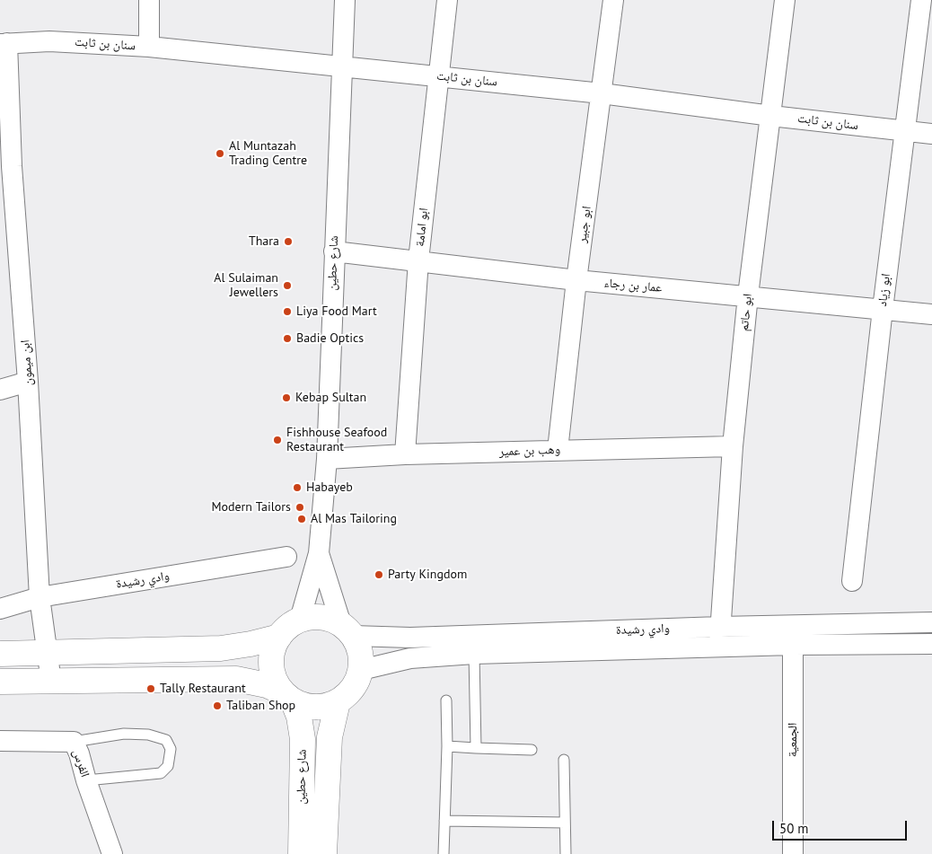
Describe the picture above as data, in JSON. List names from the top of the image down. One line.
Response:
{"streets":{"street":["سنان بن ثابت","ابو جبير","ابو امامة","شارع حطين","عمار بن رجاء","ابو زياد","ابو حاتم","ابن ميمون","وهب بن عمير","وادي رشيدة","الجمعية","الفرس"]},"crossings":[["سنان بن ثابت","ابو جبير"],["سنان بن ثابت","ابو امامة"],["سنان بن ثابت","شارع حطين"],["سنان بن ثابت","ابو زياد"],["سنان بن ثابت","ابو حاتم"],["سنان بن ثابت","ابن ميمون"],["ابو جبير","عمار بن رجاء"],["ابو جبير","وهب بن عمير"],["ابو امامة","عمار بن رجاء"],["ابو امامة","وهب بن عمير"],["شارع حطين","عمار بن رجاء"],["شارع حطين","وهب بن عمير"],["شارع حطين","وادي رشيدة"],["عمار بن رجاء","ابو زياد"],["عمار بن رجاء","ابو حاتم"],["ابو حاتم","وهب بن عمير"],["ابو حاتم","وادي رشيدة"],["ابن ميمون","وادي رشيدة"],["وادي رشيدة","الجمعية"]],"places":["Al Muntazah Trading Centre","Thara","Al Sulaiman Jewellers","Liya Food Mart","Badie Optics","Kebap Sultan","Fishhouse Seafood Restaurant","Habayeb","Modern Tailors","Al Mas Tailoring","Party Kingdom","Tally Restaurant","Taliban Shop"],"scale_bar":"50 m"}
